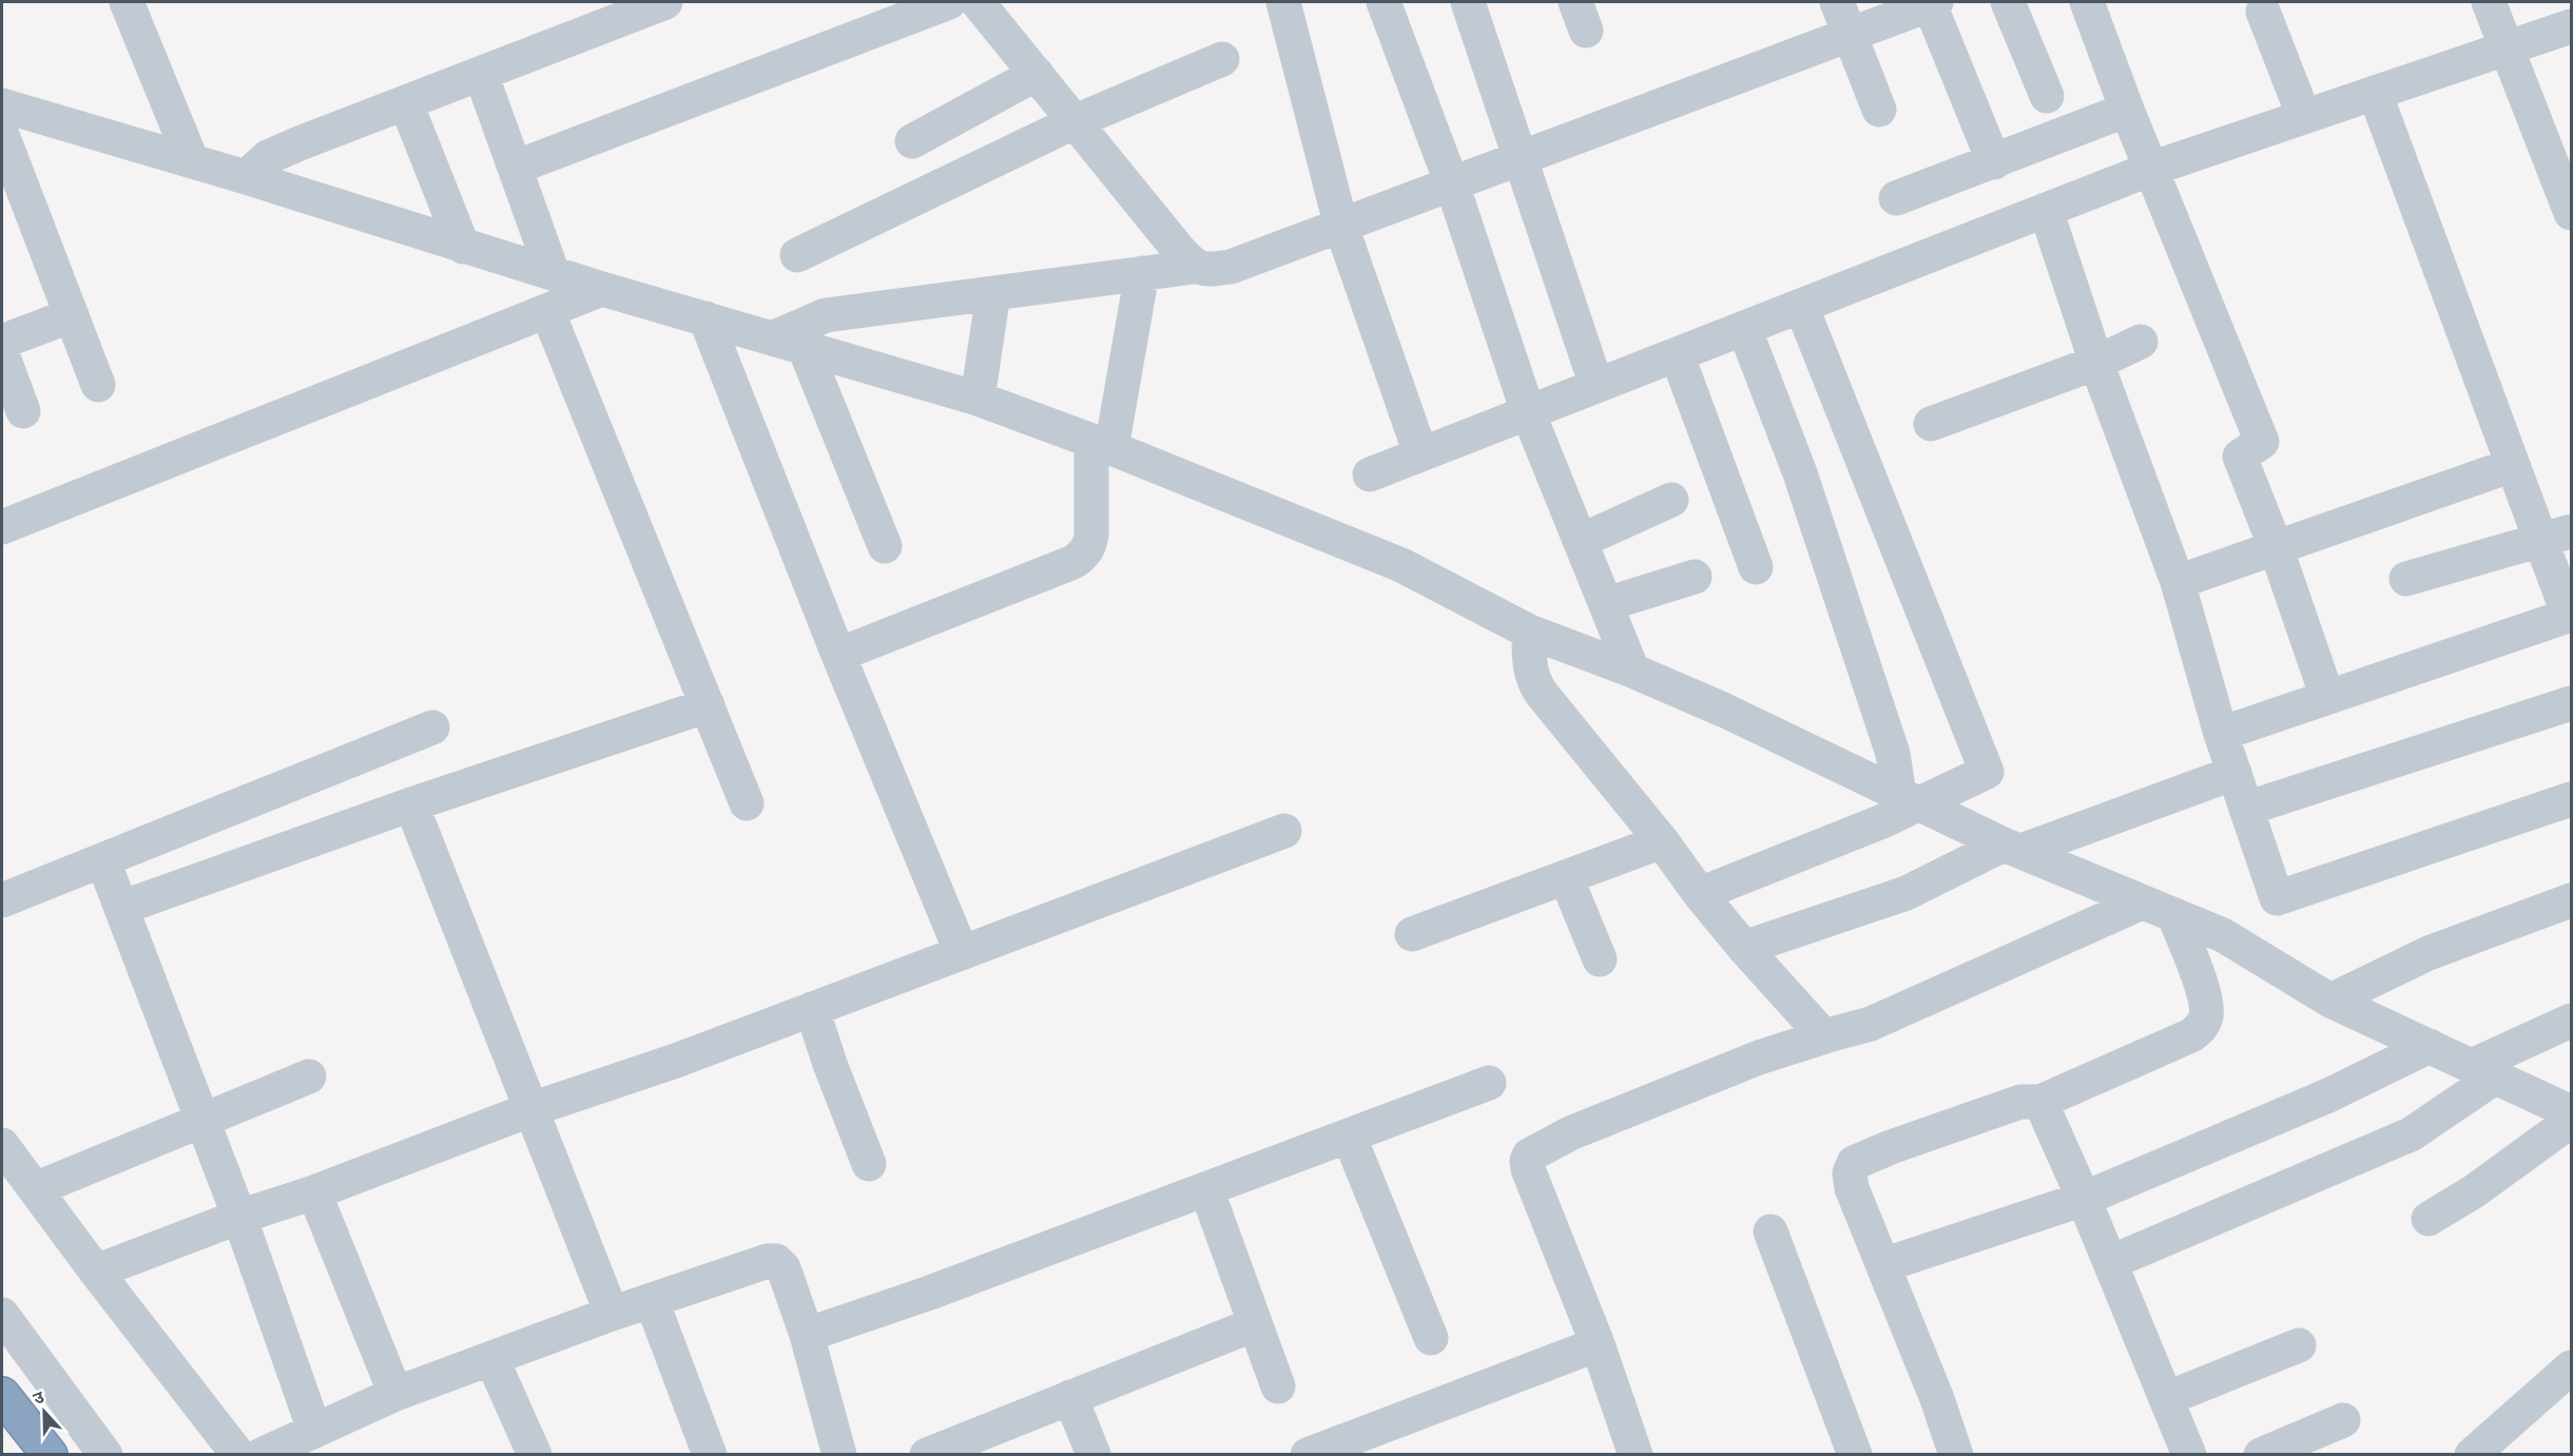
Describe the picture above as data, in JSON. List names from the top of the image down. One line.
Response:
{"north":"top"}
